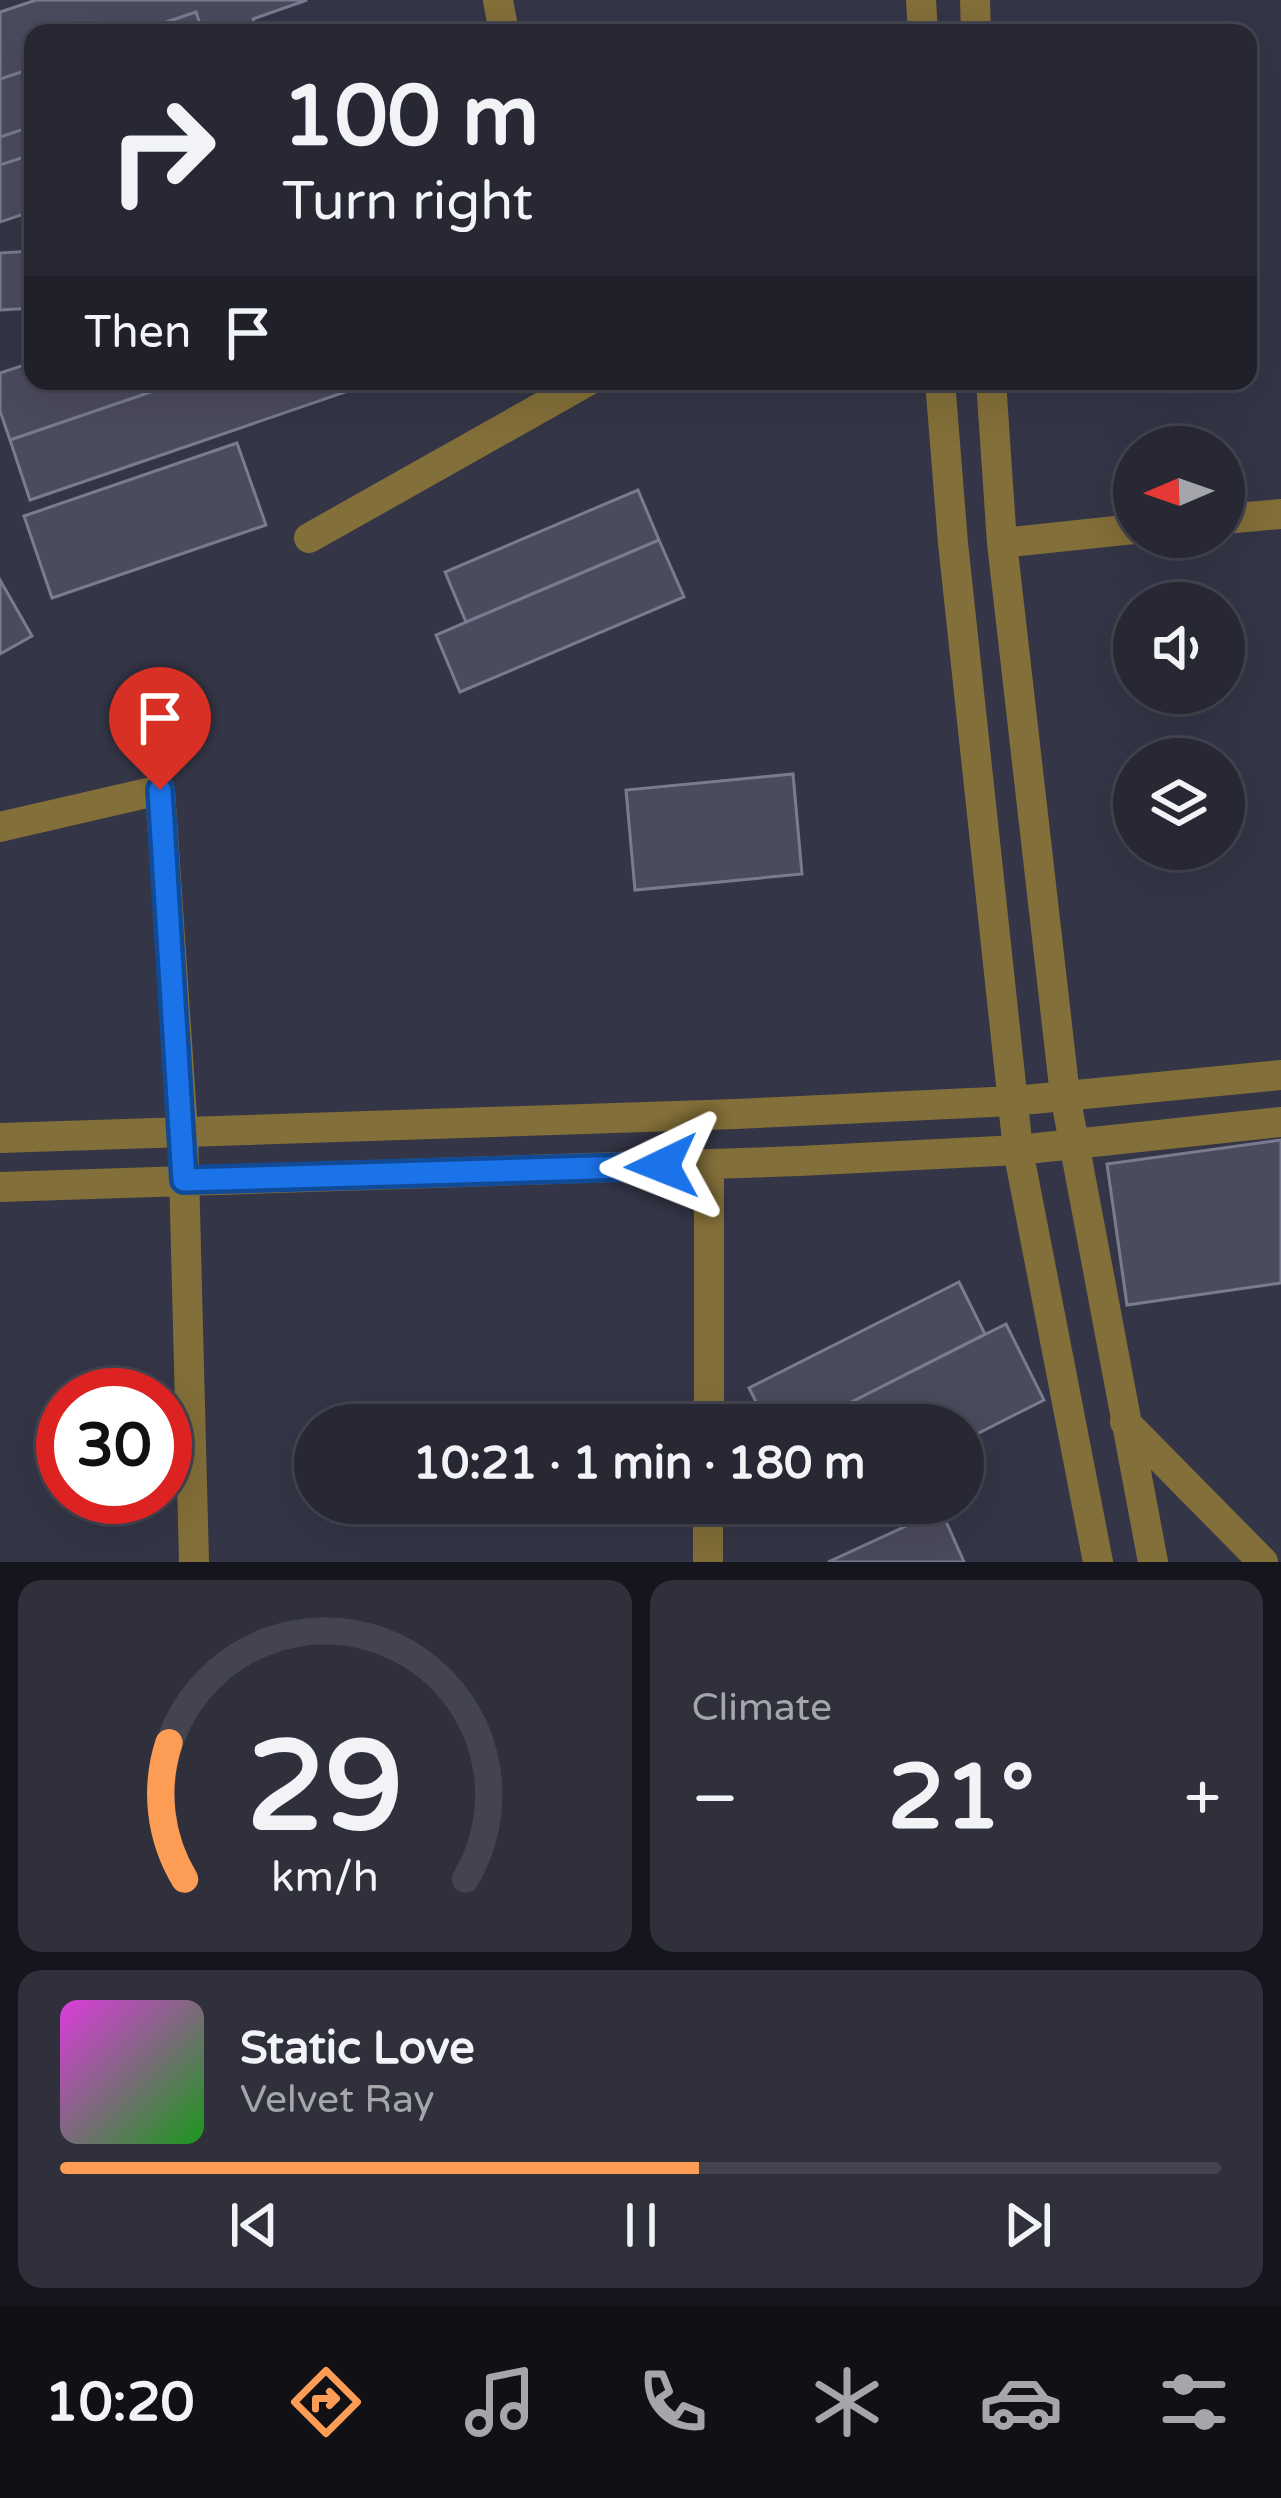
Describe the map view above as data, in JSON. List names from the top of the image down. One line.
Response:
{"north":"left","page":{"turn":["100 m","Turn right"],"then":"Then","limit":"30","trip":"10:21 · 1 min · 180 m","tile":"Climate","heat":["−","21°","+"],"song":["Static Love","Velvet Ray"],"tabs":"10:20","gauge":["29","km/h"]}}
